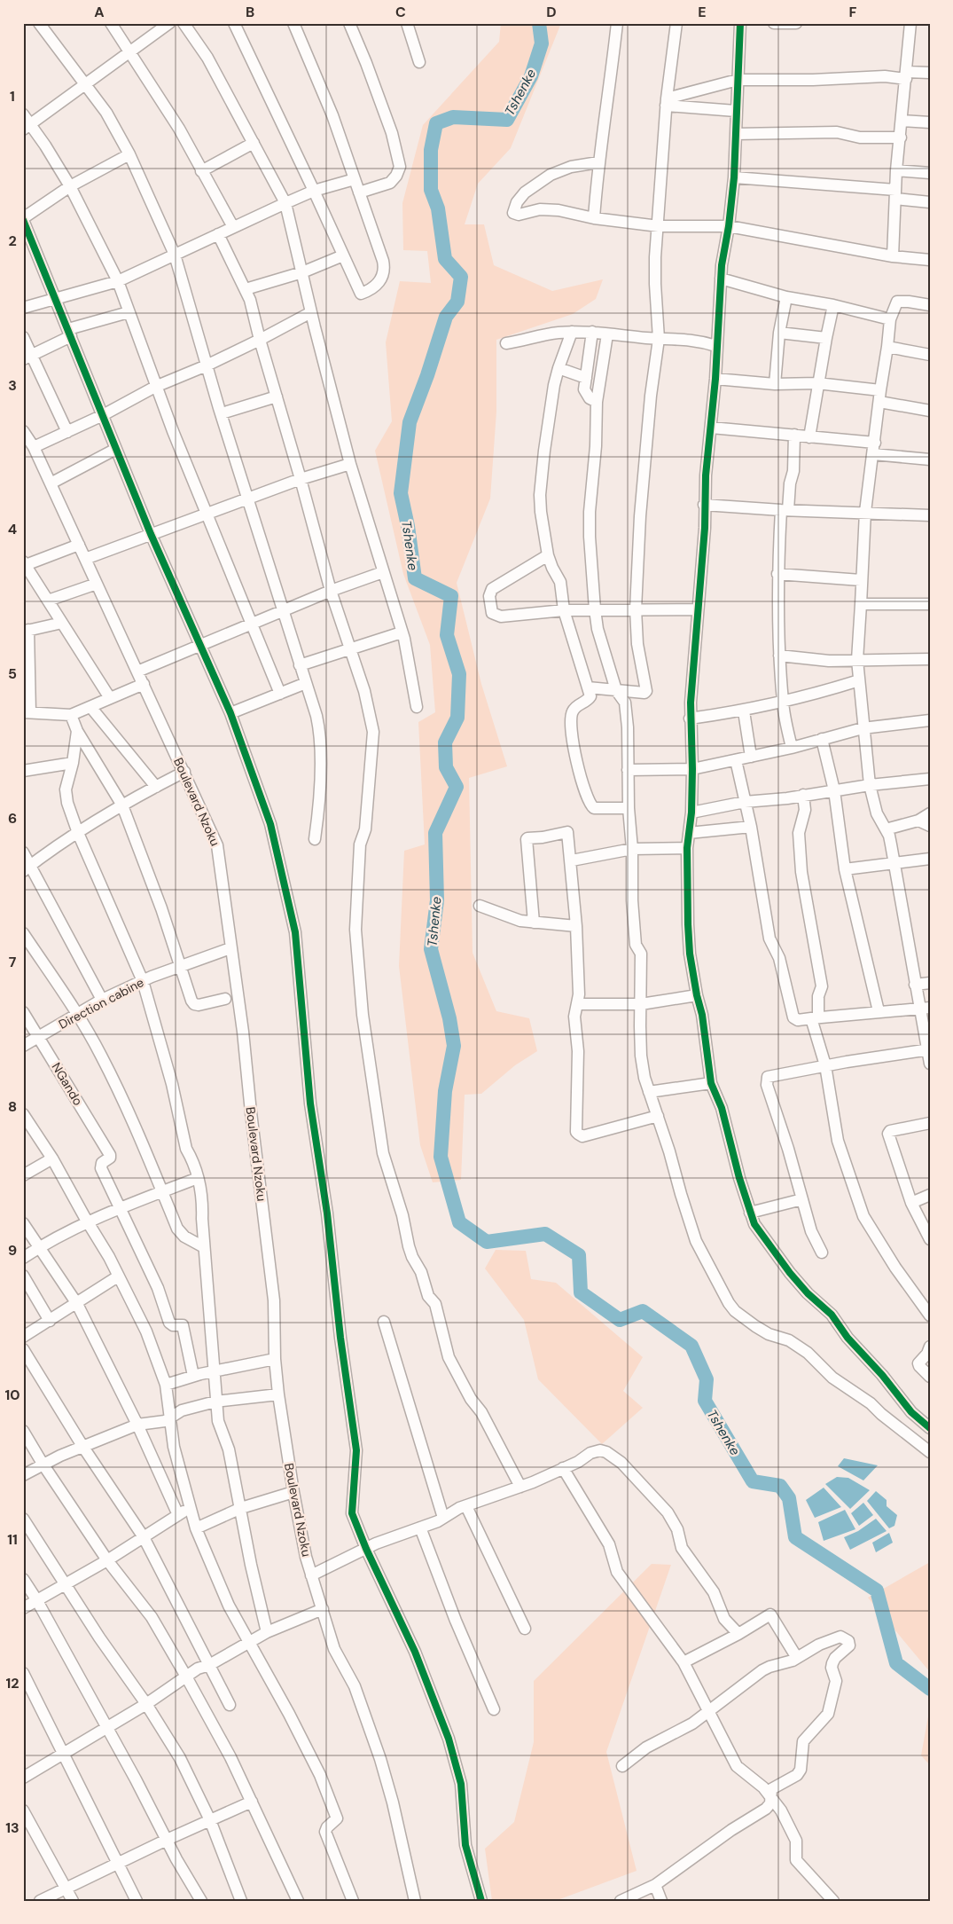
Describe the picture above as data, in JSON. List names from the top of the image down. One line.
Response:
{"streets":{"street":["Boulevard Nzoku","Direction cabine","NGando"]},"crossings":[["Boulevard Nzoku","Direction cabine"],["Direction cabine","NGando"]],"water":["Tshenke"],"grid":{"columns":["A","B","C","D","E","F"],"rows":["1","2","3","4","5","6","7","8","9","10","11","12","13"]}}
